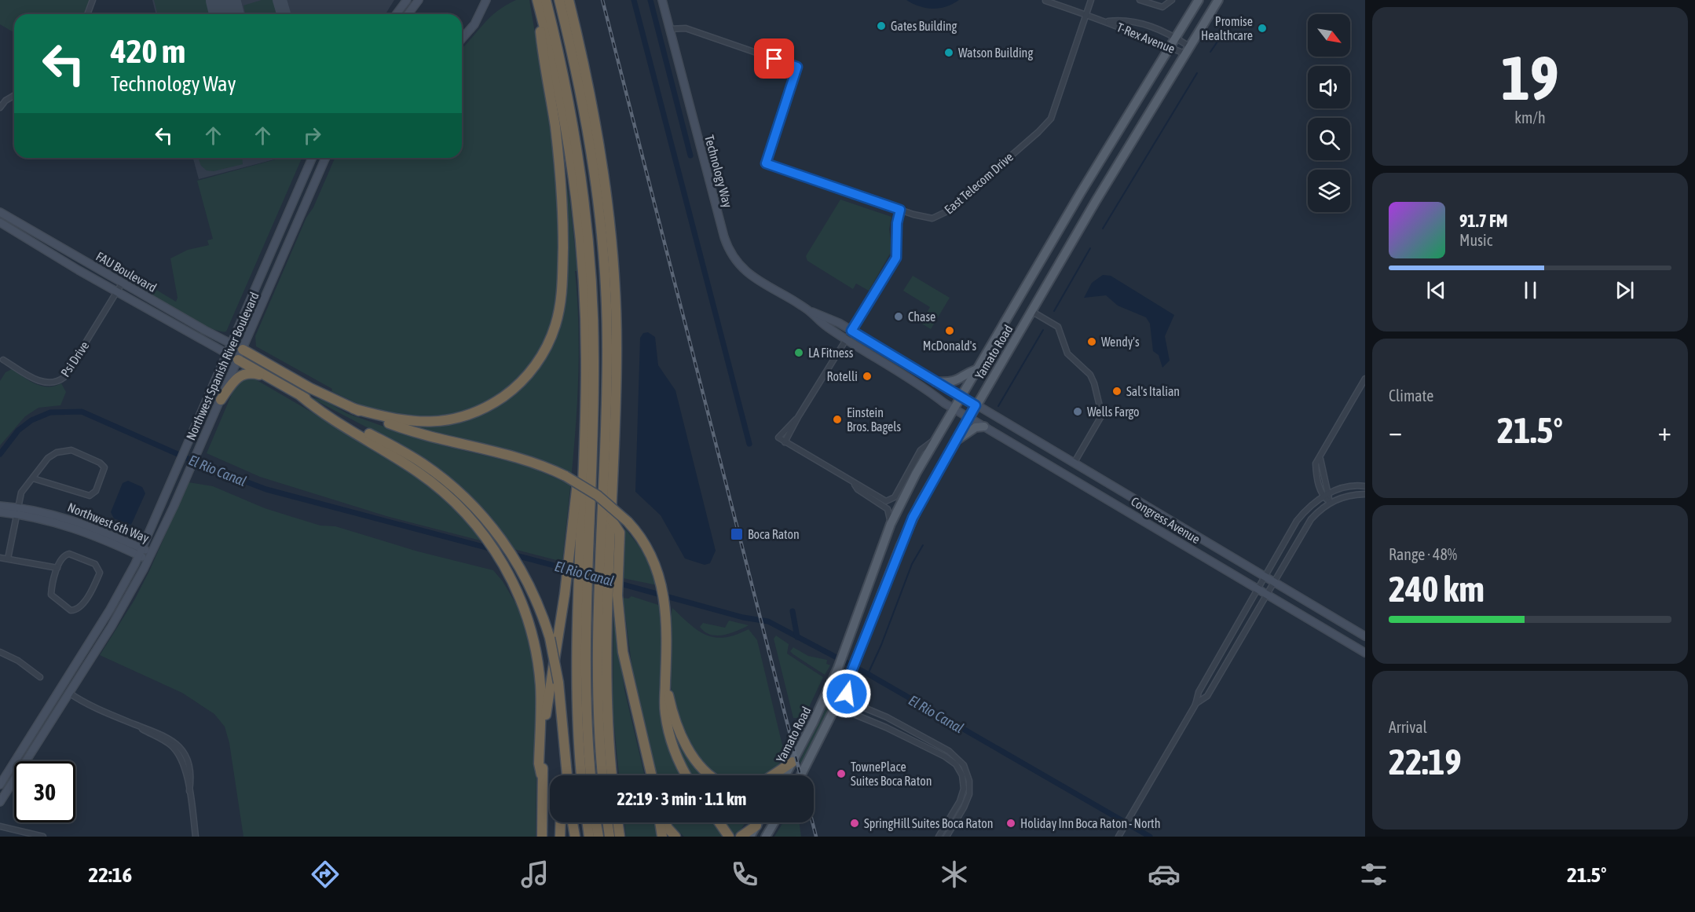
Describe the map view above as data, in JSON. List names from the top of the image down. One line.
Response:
{"streets":{"main road":["Technology Way","FAU Boulevard","Yamato Road","Northwest Spanish River Boulevard","Congress Avenue","Northwest 6th Way"],"street":["T-Rex Avenue","East Telecom Drive","Psi Drive"]},"crossings":[["T-Rex Avenue","East Telecom Drive"],["T-Rex Avenue","Yamato Road"],["Technology Way","East Telecom Drive"],["Technology Way","Yamato Road"],["Technology Way","Congress Avenue"],["FAU Boulevard","Psi Drive"],["FAU Boulevard","Northwest Spanish River Boulevard"],["Yamato Road","Congress Avenue"],["Northwest Spanish River Boulevard","Northwest 6th Way"]],"water":["El Rio Canal"],"places":{"other":["Gates Building","Promise Healthcare","Watson Building","Chase","McDonald's","Wendy's","LA Fitness","Rotelli","Sal's Italian","Wells Fargo","Einstein Bros. Bagels","TownePlace Suites Boca Raton","SpringHill Suites Boca Raton","Holiday Inn Boca Raton - North"],"transit":["Boca Raton"]},"north":"bottom right","page":{"tile":[["19","km/h"],"Climate",["Range · 48%","240 km"],["Arrival","22:19"]],"turn":["420 m","Technology Way"],"song":["91.7 FM","Music"],"heat":["−","21.5°","+"],"limit":"30","trip":"22:19 · 3 min · 1.1 km","tabs":["22:16","21.5°"]}}
